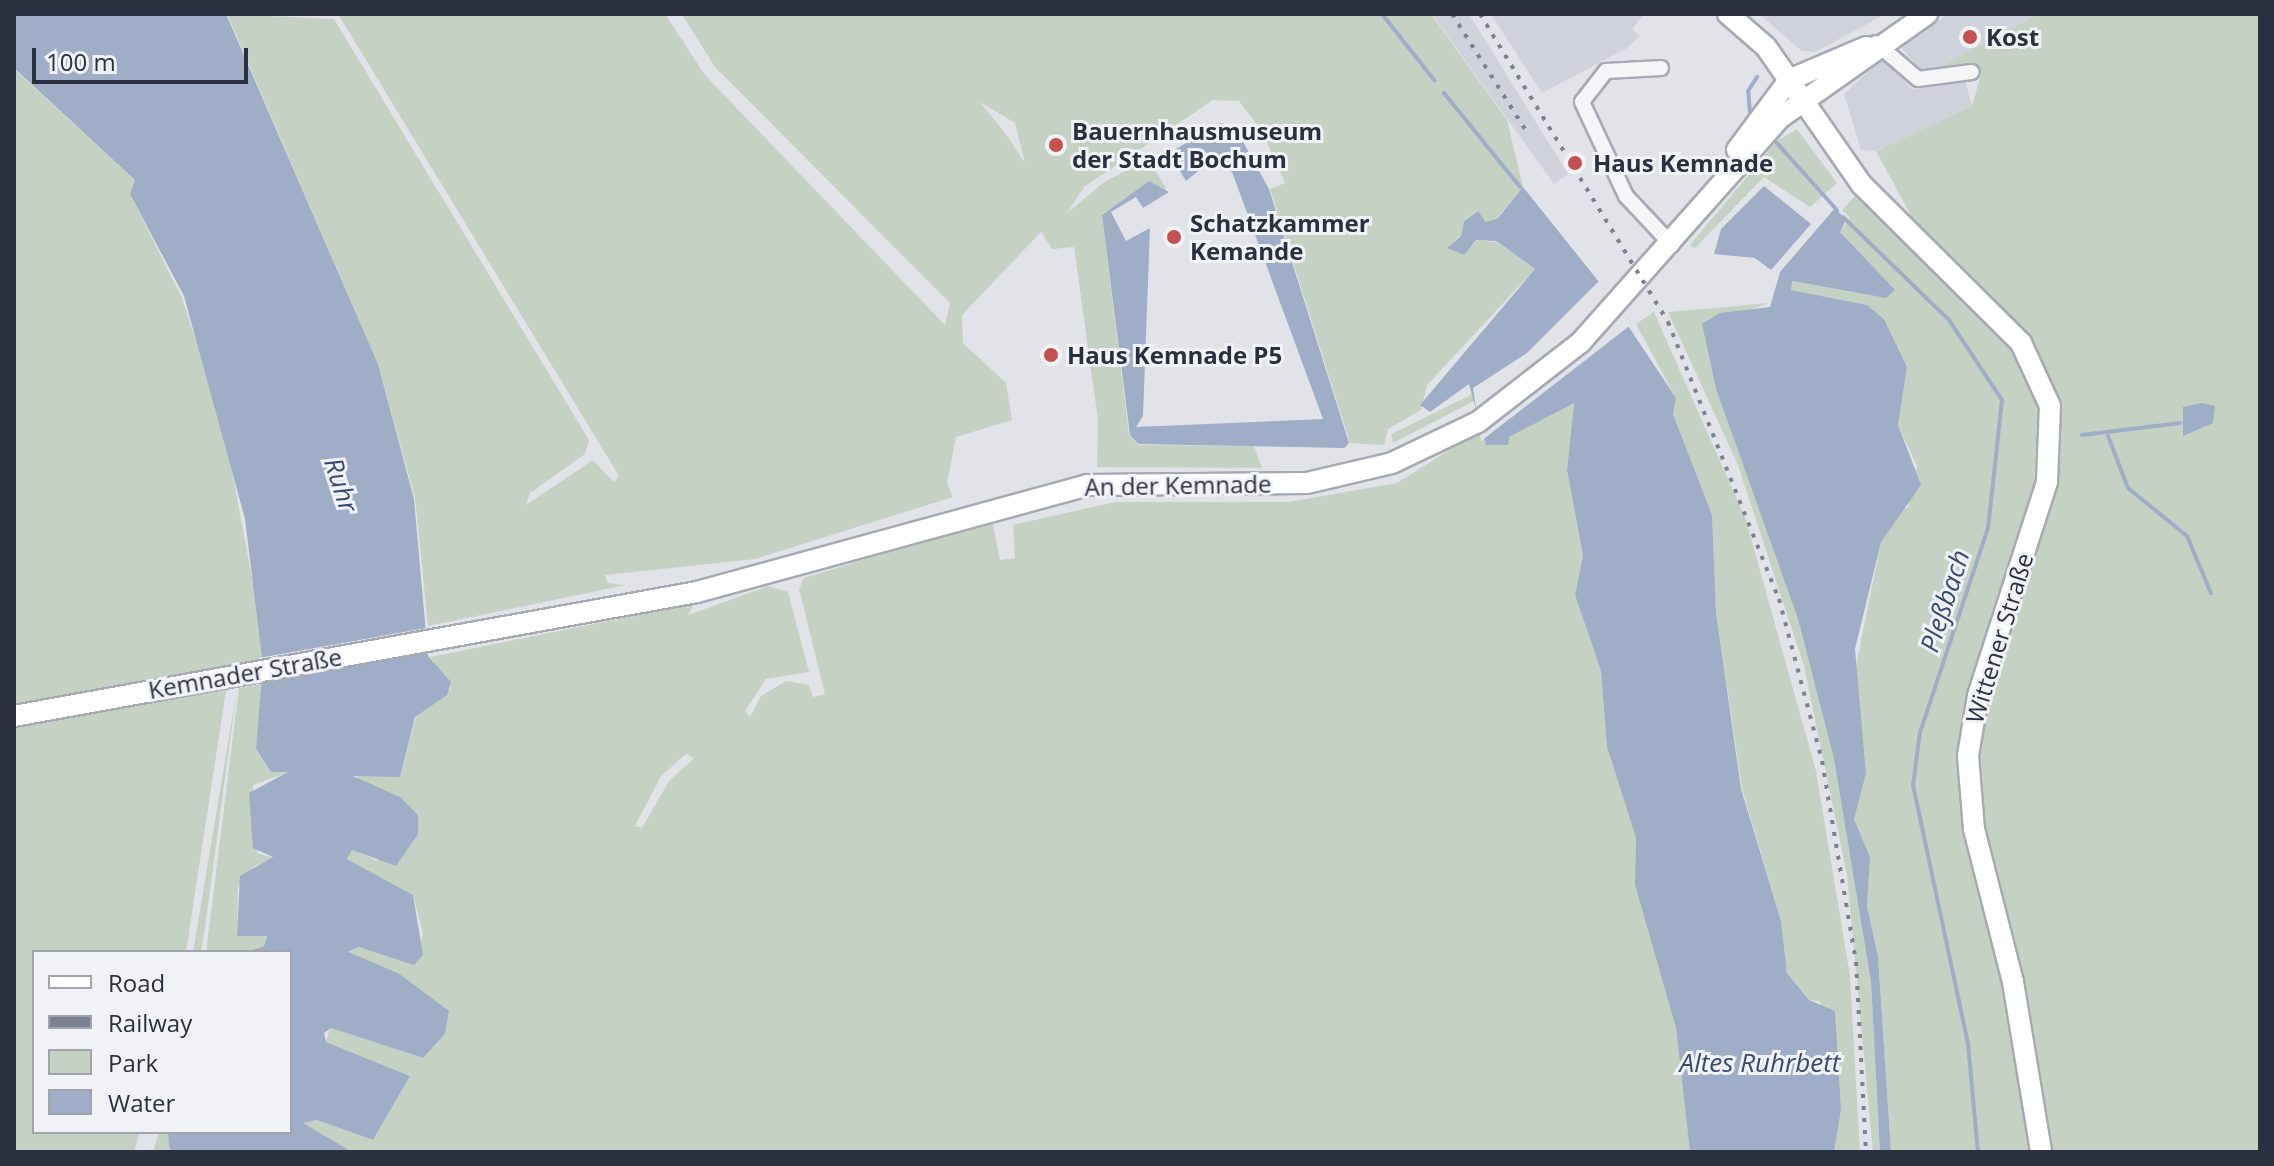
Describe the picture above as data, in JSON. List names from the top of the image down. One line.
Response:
{"streets":{"main road":["An der Kemnade","Wittener Straße","Kemnader Straße"]},"crossings":[["An der Kemnade","Wittener Straße"],["An der Kemnade","Kemnader Straße"]],"water":["Ruhr","Pleßbach","Altes Ruhrbett"],"places":["Kost","Bauernhausmuseum der Stadt Bochum","Haus Kemnade","Schatzkammer Kemande","Haus Kemnade P5"],"legend":["Road","Railway","Park","Water"],"scale_bar":"100 m"}
